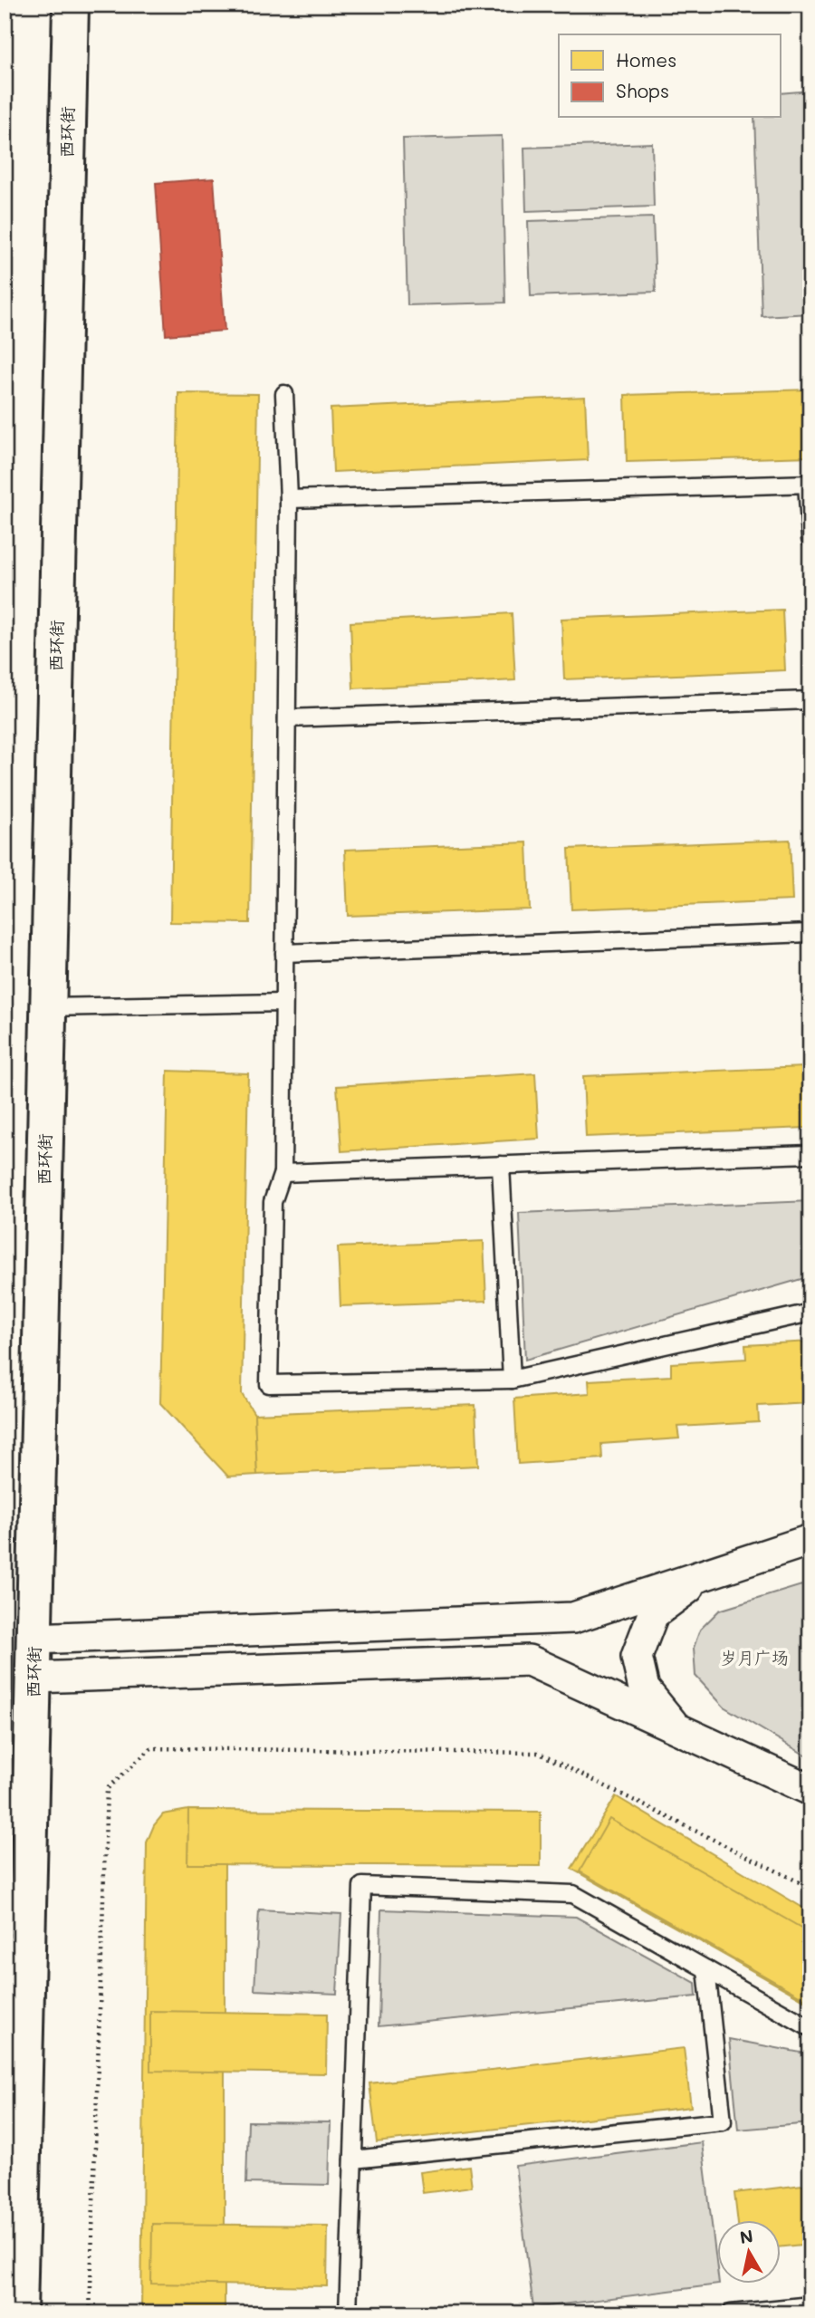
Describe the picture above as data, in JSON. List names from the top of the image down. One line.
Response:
{"streets":{"main road":["西环街"]},"parks":["岁月广场"],"legend":["Homes","Shops"],"north":"top"}
